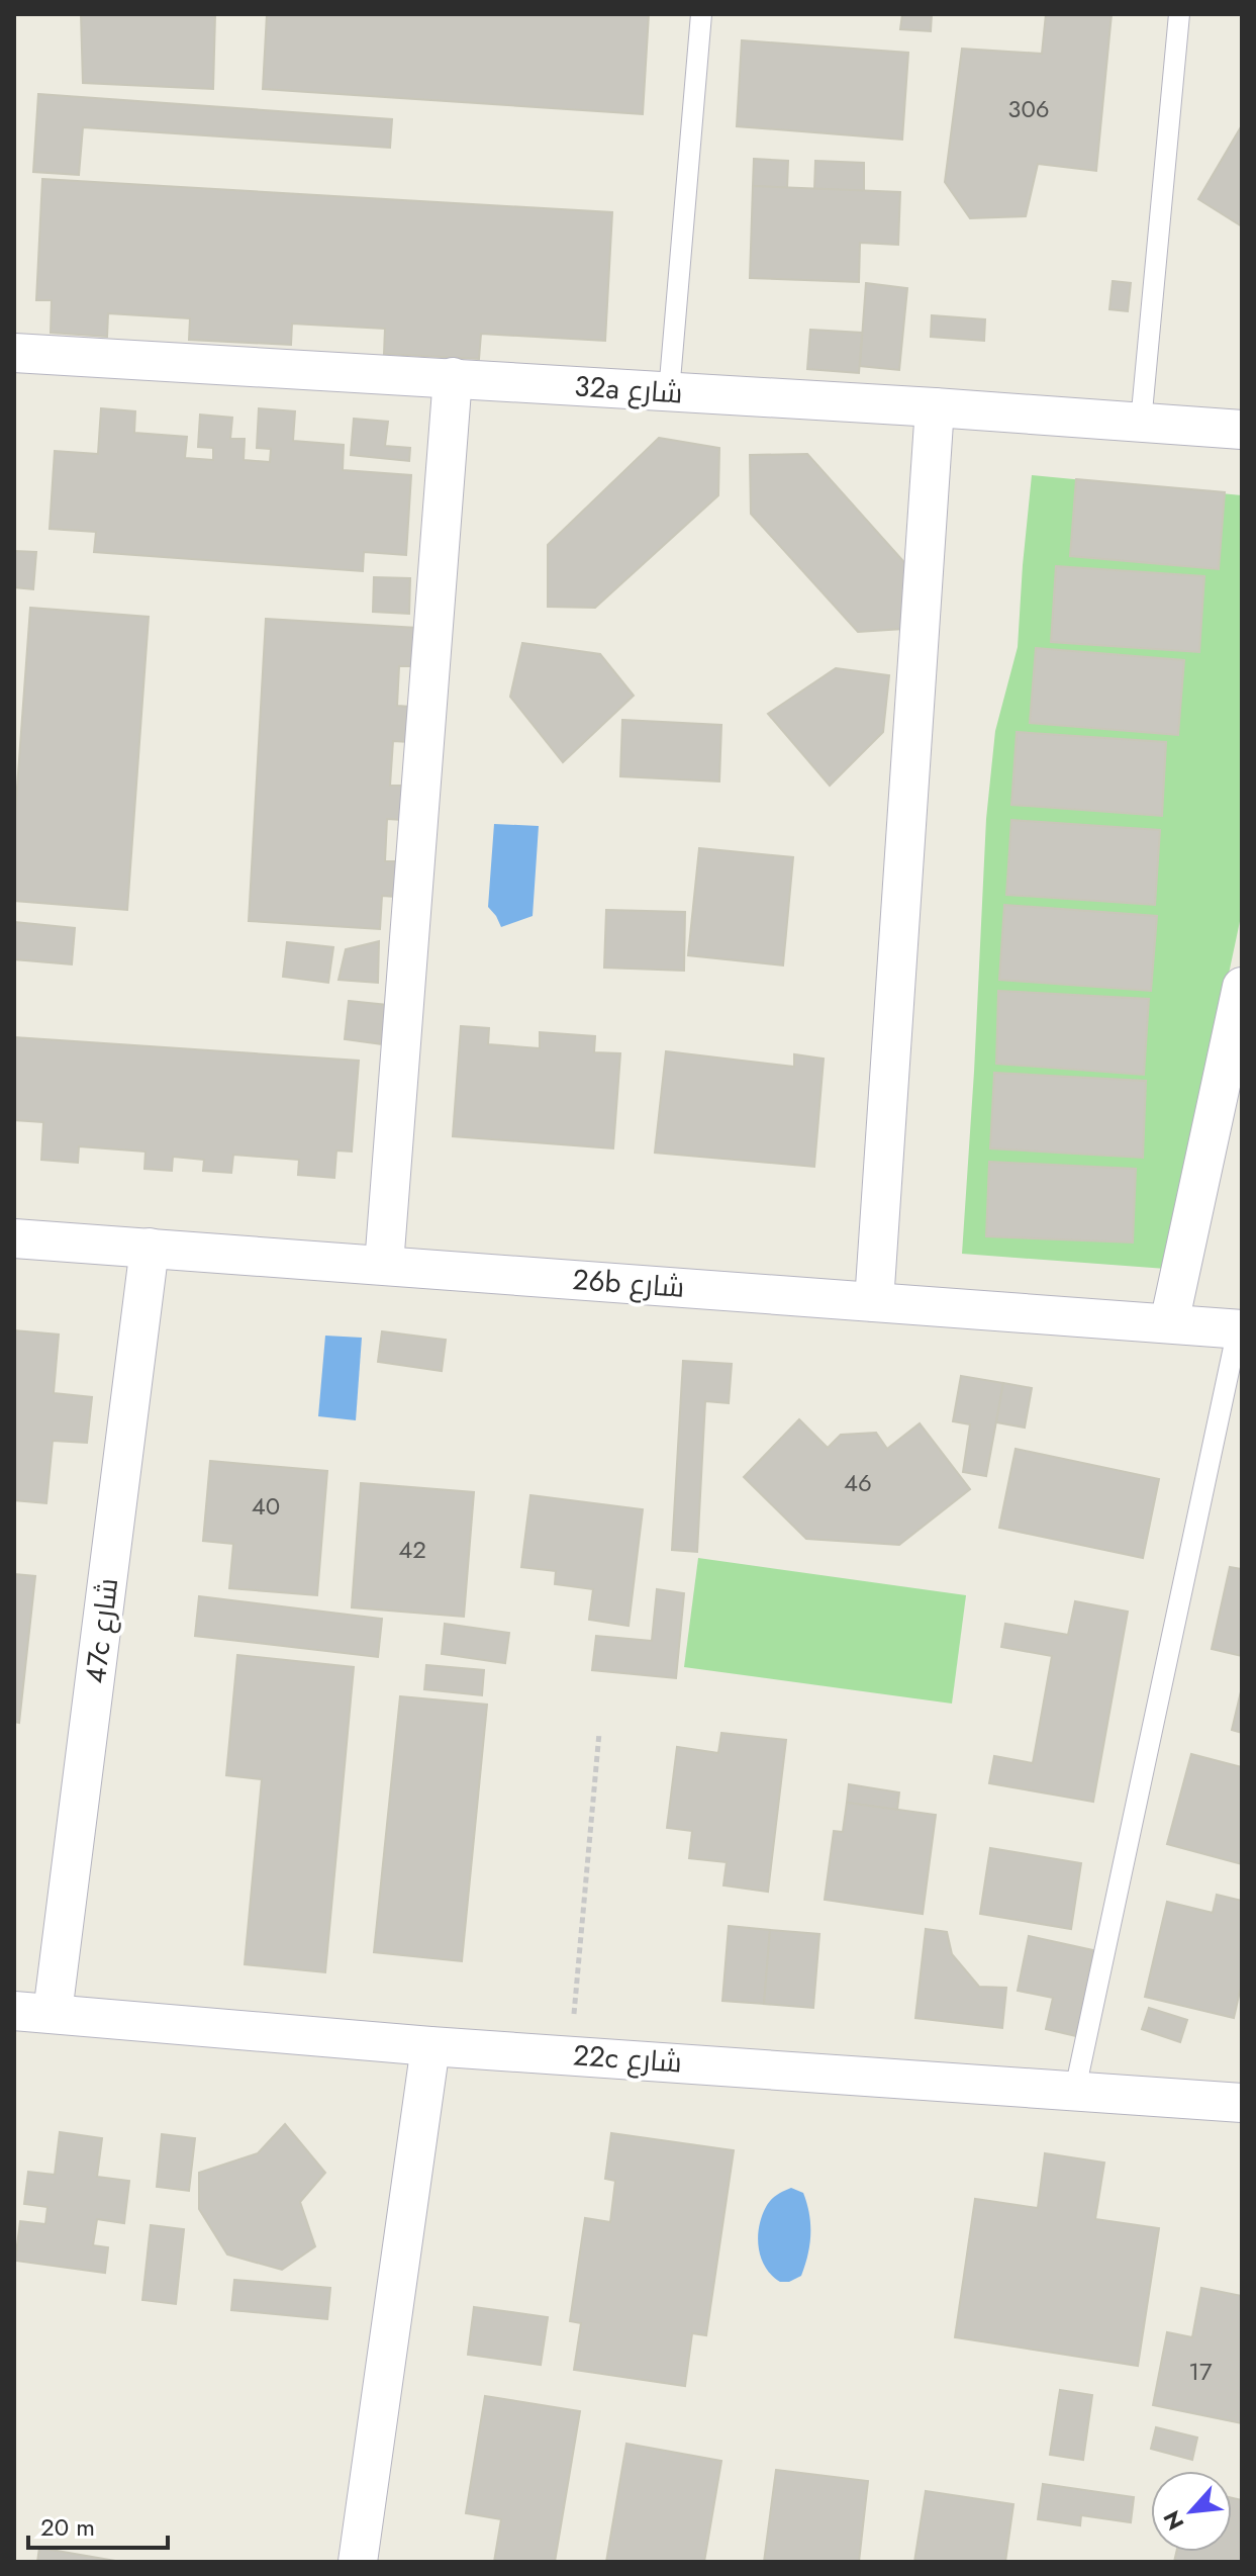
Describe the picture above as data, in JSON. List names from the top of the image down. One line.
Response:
{"streets":{"street":["32a شارع","26b شارع","47c شارع","22c شارع"]},"crossings":[["26b شارع","47c شارع"],["47c شارع","22c شارع"]],"house_numbers":["306","46","40","42","17"],"scale_bar":"20 m","north":"bottom left"}
